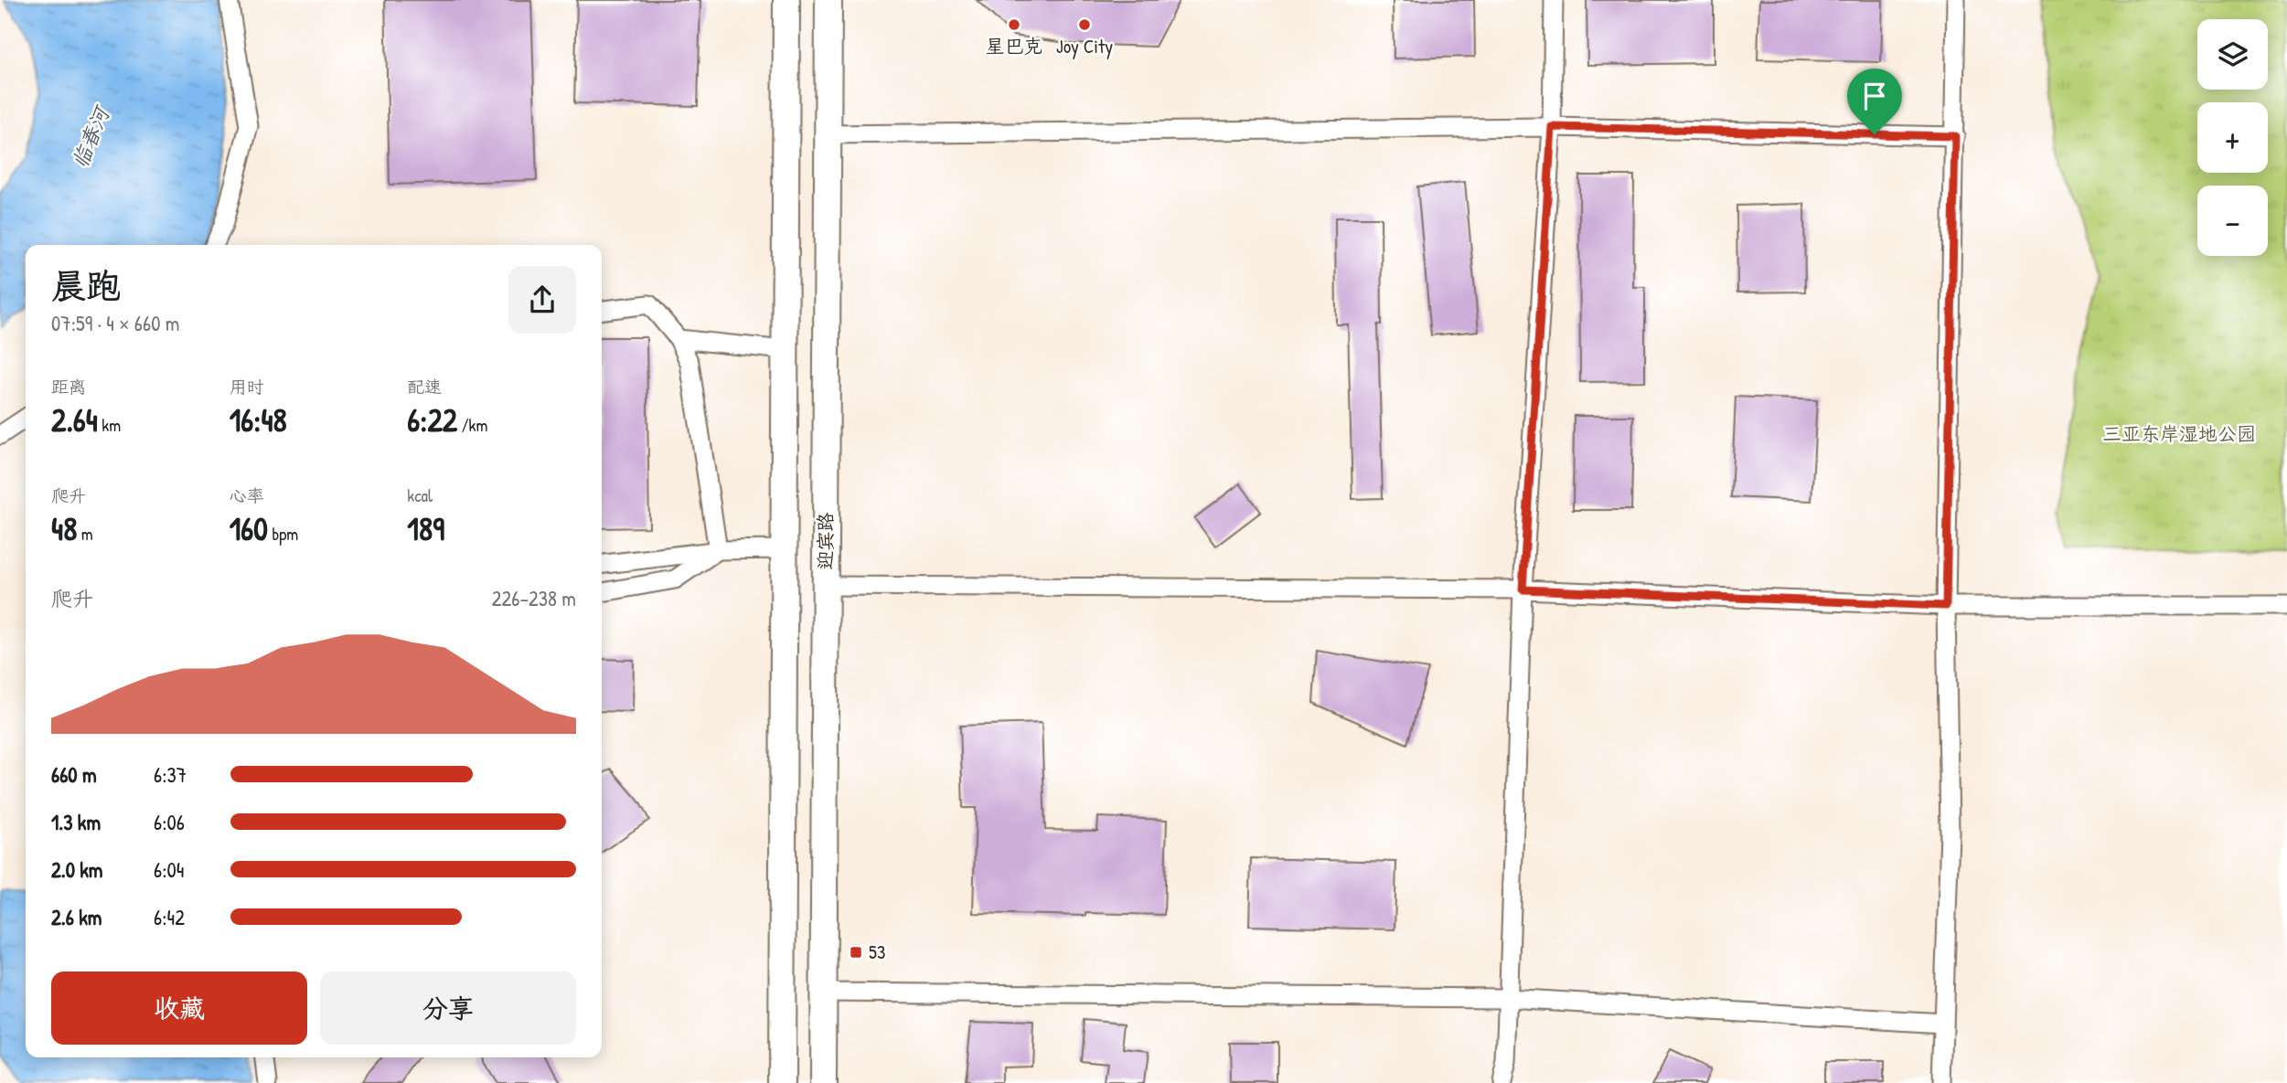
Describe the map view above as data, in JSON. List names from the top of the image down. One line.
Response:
{"streets":{"highway":["迎宾路"]},"water":["临春河"],"parks":["三亚东岸湿地公园"],"places":{"other":["星巴克","Joy City"],"transit":["53"]},"page":{"map_buttons":["+","−"],"heading":["晨跑","07:59 · 4 × 660 m"],"stats":[["距离","2.64 km"],["用时","16:48"],["配速","6:22 /km"],["爬升","48 m"],["心率","160 bpm"],["kcal","189"]],"chart":["爬升","226–238 m"],"list":[{"name":"660 m","note":"6:37"},{"name":"1.3 km","note":"6:06"},{"name":"2.0 km","note":"6:04"},{"name":"2.6 km","note":"6:42"}],"buttons":["收藏","分享"]}}
